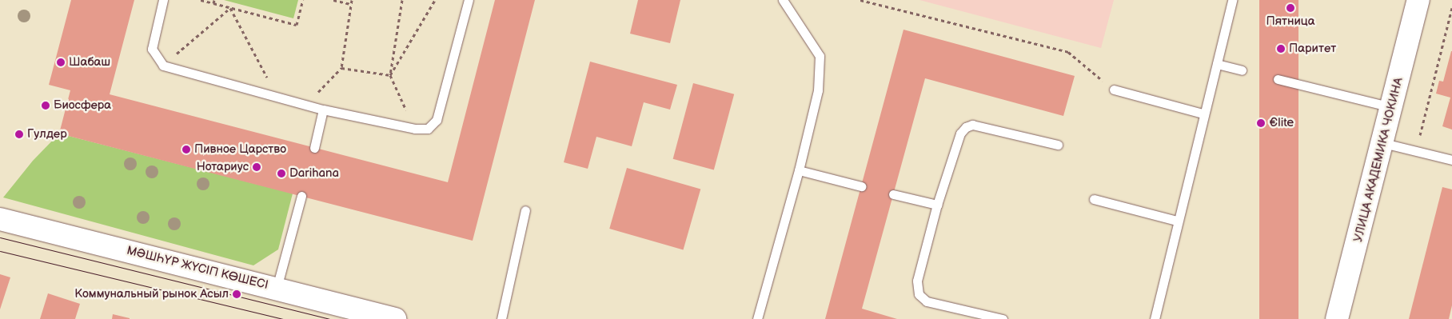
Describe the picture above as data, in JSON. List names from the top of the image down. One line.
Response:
{"streets":{"street":["УЛИЦА АКАДЕМИКА ЧОКИНА","МӘШҺҮР ЖҮСІП КӨШЕСІ"]},"places":["Пятница","Паритет","Шабаш","Биосфера","€lite","Гулдер","Пивное Царство","Нотариус","Darihana","Коммунальный рынок Асыл"]}
